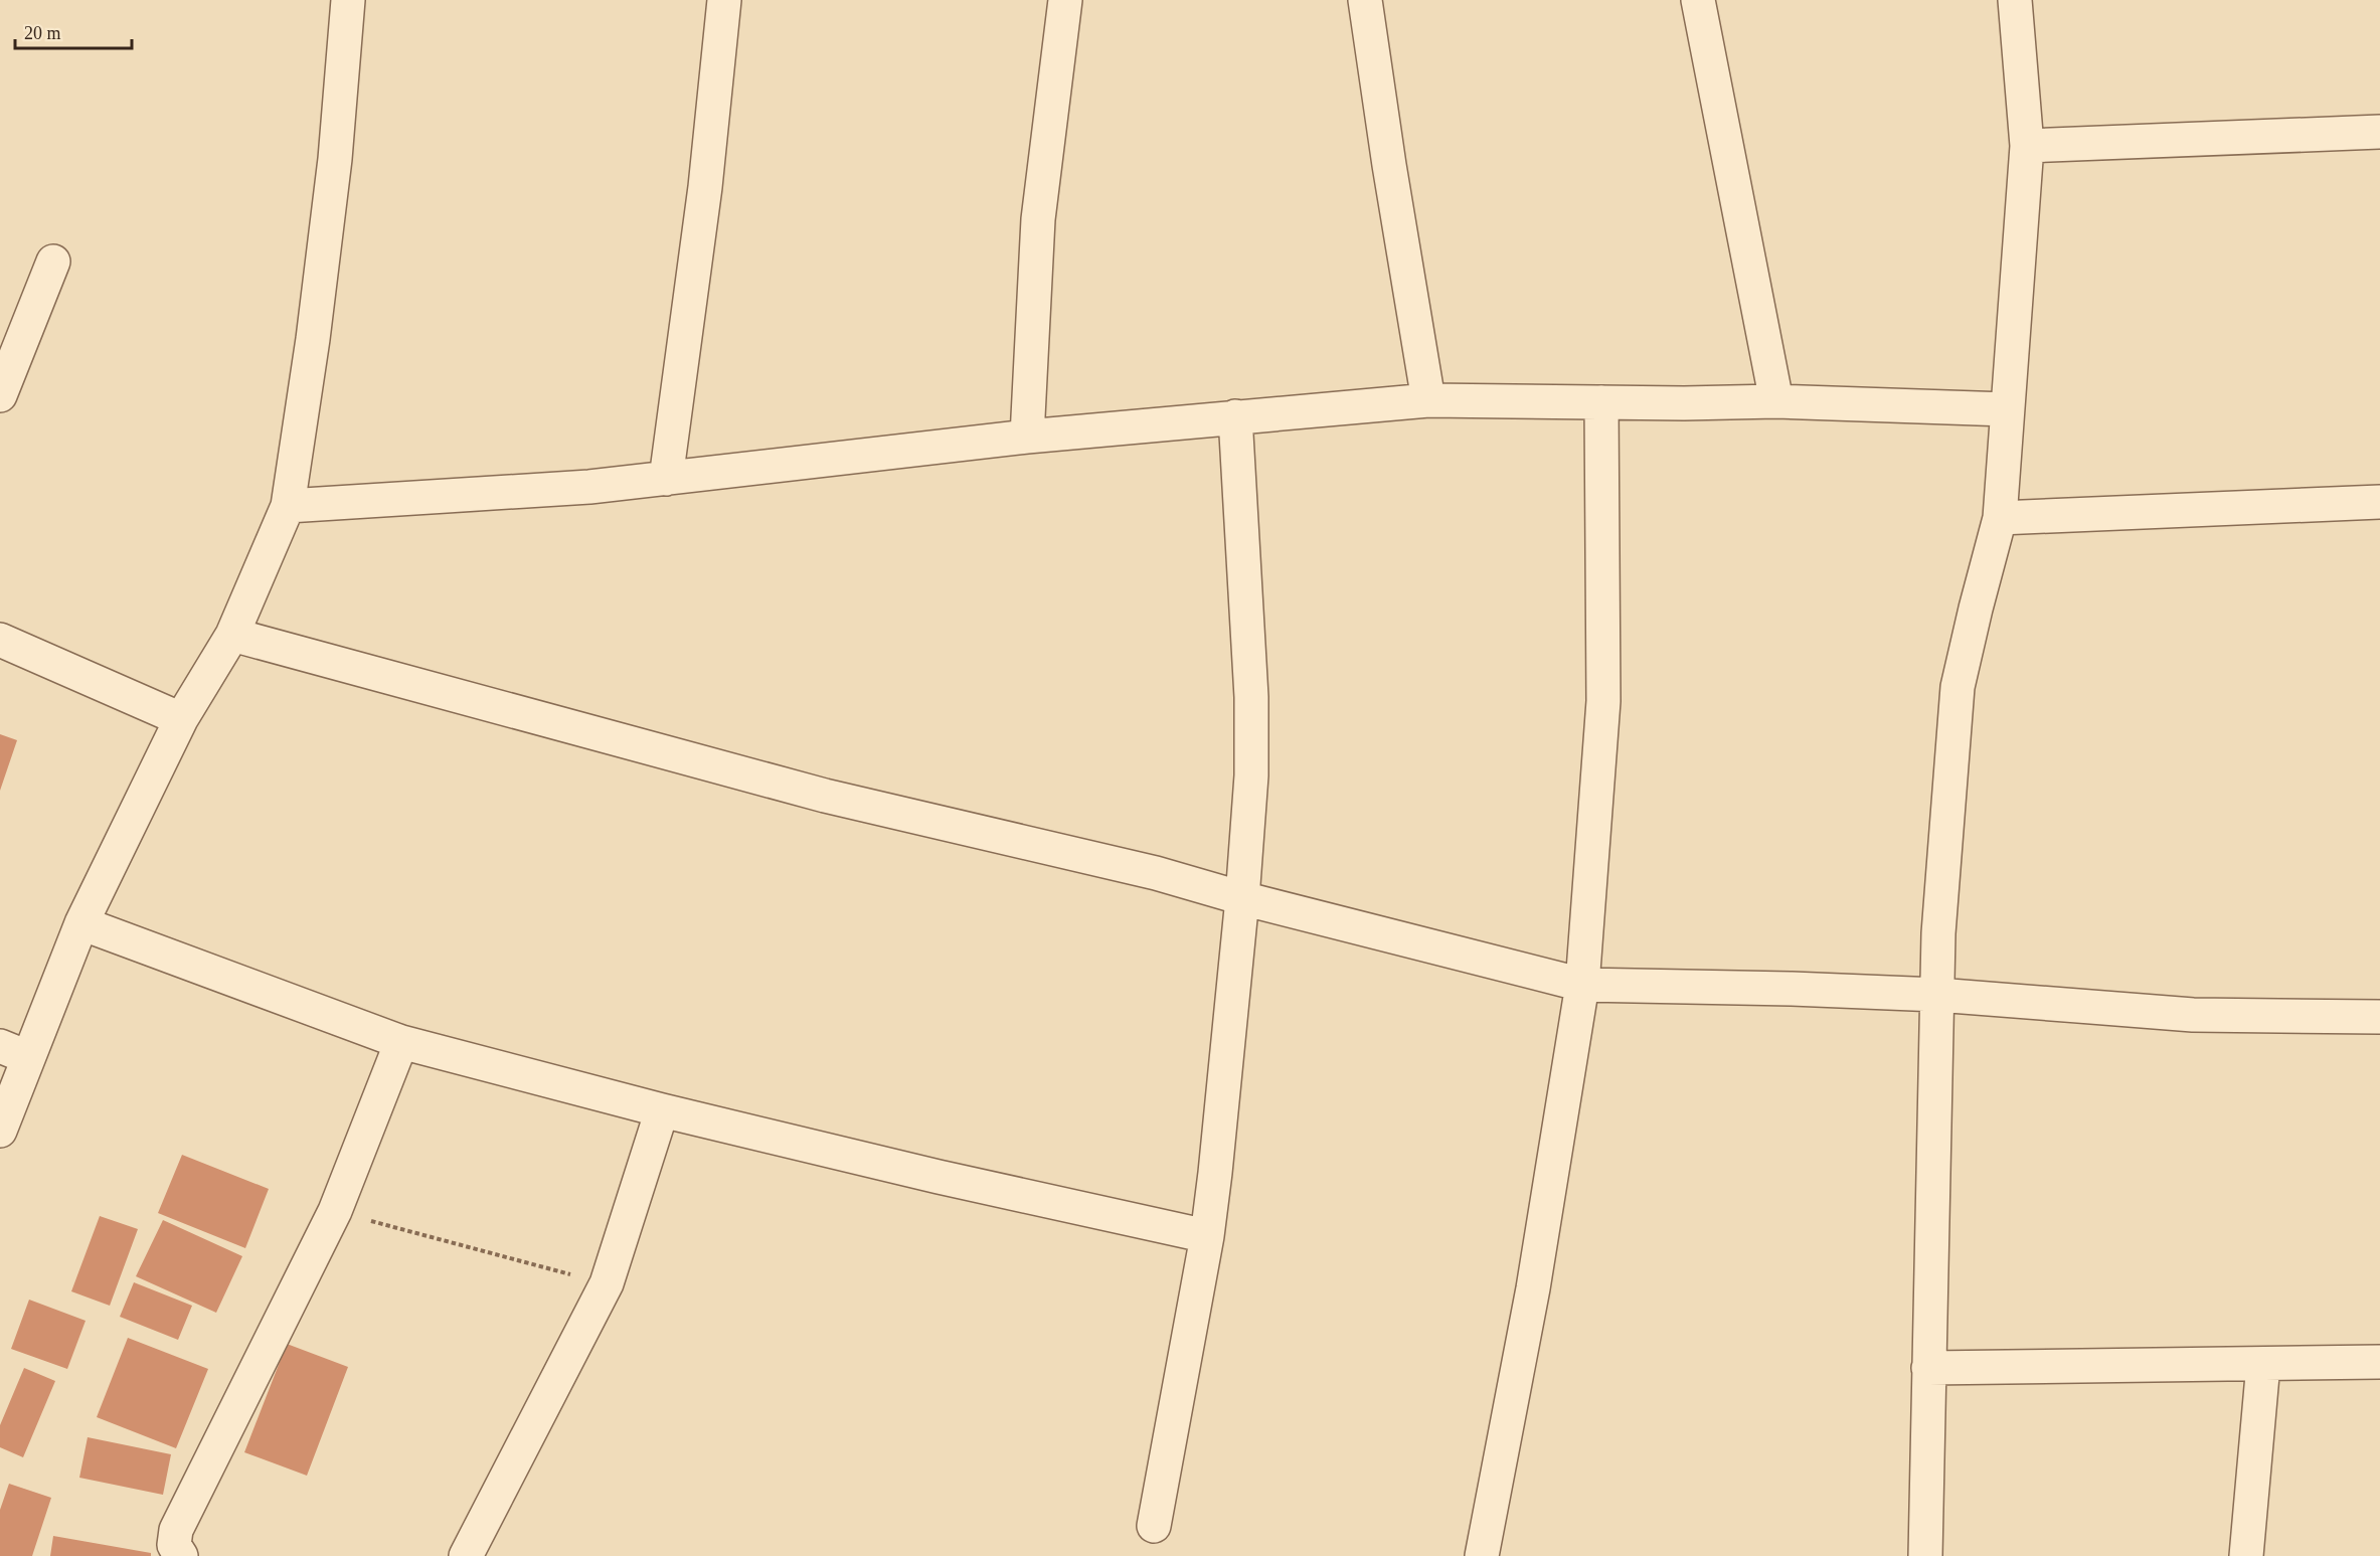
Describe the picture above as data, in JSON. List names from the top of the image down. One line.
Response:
{"scale_bar":"20 m"}
